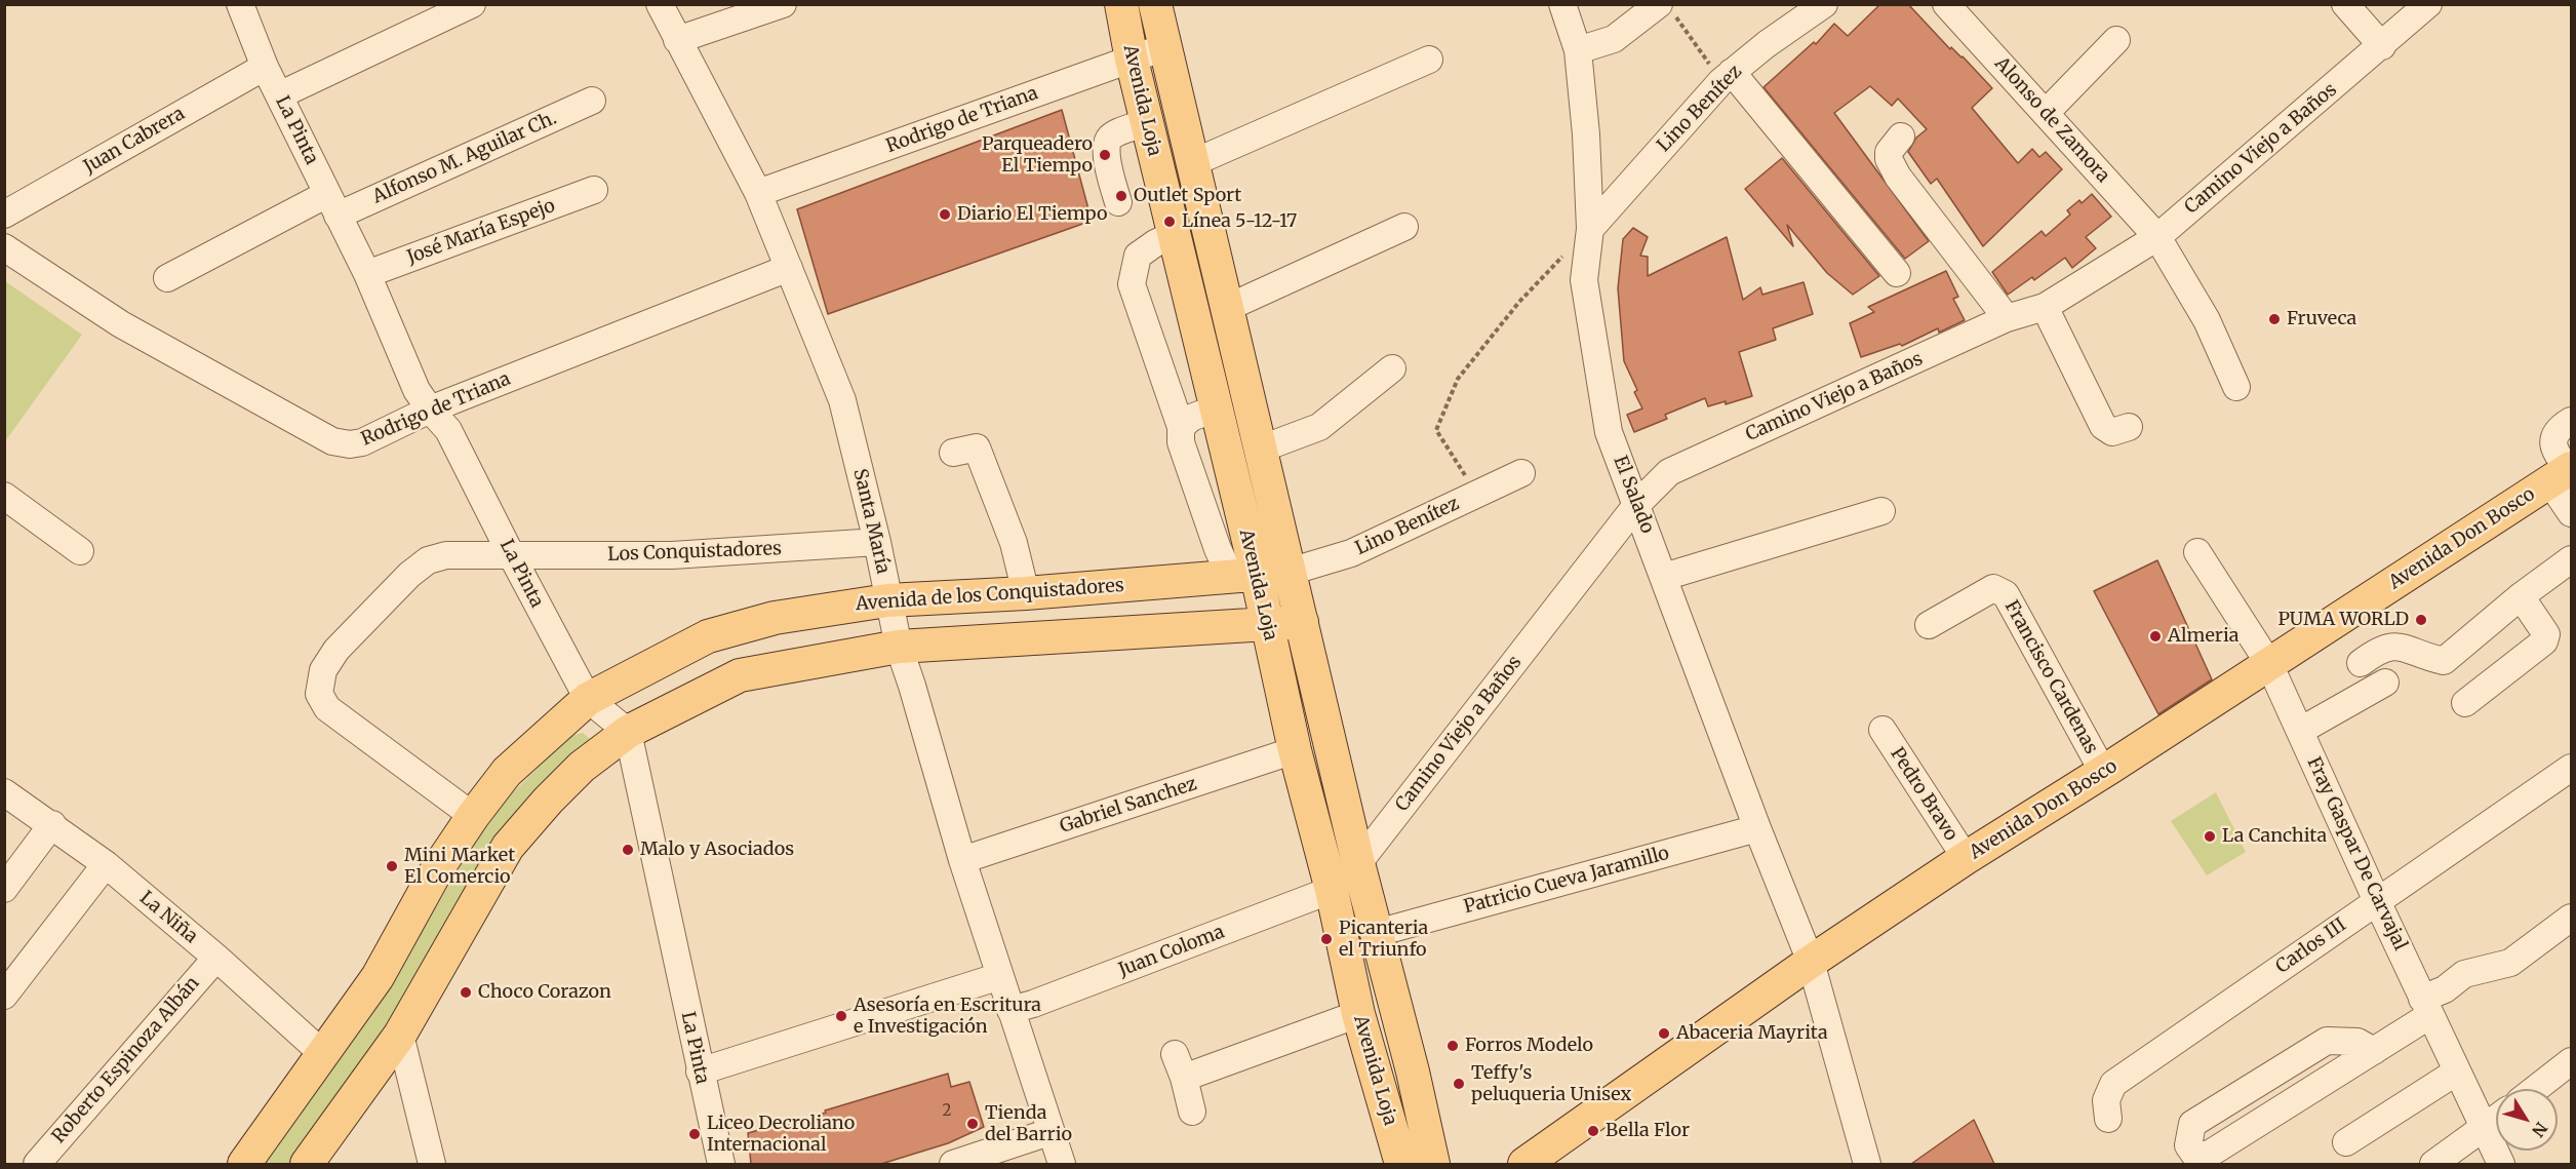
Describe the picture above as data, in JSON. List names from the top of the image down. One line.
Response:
{"streets":{"main road":["Avenida Loja","Avenida Don Bosco","Avenida de los Conquistadores"],"street":["Lino Benítez","Rodrigo de Triana","Alonso de Zamora","La Pinta","Juan Cabrera","Camino Viejo a Baños","Alfonso M. Aguilar Ch.","José María Espejo","El Salado","Santa María","Los Conquistadores","Francisco Cardenas","Pedro Bravo","Gabriel Sanchez","Fray Gaspar De Carvajal","Patricio Cueva Jaramillo","La Niña","Carlos III","Juan Coloma","Roberto Espinoza Albán"]},"crossings":[["Avenida Loja","Lino Benítez"],["Avenida Loja","Rodrigo de Triana"],["Avenida Loja","Camino Viejo a Baños"],["Avenida Loja","Avenida de los Conquistadores"],["Avenida Loja","Gabriel Sanchez"],["Avenida Loja","Patricio Cueva Jaramillo"],["Avenida Loja","Juan Coloma"],["Lino Benítez","El Salado"],["Lino Benítez","Avenida de los Conquistadores"],["Rodrigo de Triana","La Pinta"],["Rodrigo de Triana","Santa María"],["Alonso de Zamora","Camino Viejo a Baños"],["La Pinta","Juan Cabrera"],["La Pinta","Alfonso M. Aguilar Ch."],["La Pinta","José María Espejo"],["La Pinta","Los Conquistadores"],["La Pinta","Avenida de los Conquistadores"],["Camino Viejo a Baños","El Salado"],["Camino Viejo a Baños","Juan Coloma"],["El Salado","Avenida Don Bosco"],["El Salado","Patricio Cueva Jaramillo"],["Santa María","Los Conquistadores"],["Santa María","Avenida de los Conquistadores"],["Santa María","Gabriel Sanchez"],["Santa María","Juan Coloma"],["Avenida Don Bosco","Francisco Cardenas"],["Avenida Don Bosco","Pedro Bravo"],["Avenida Don Bosco","Fray Gaspar De Carvajal"],["Los Conquistadores","Avenida de los Conquistadores"],["Avenida de los Conquistadores","La Niña"],["Fray Gaspar De Carvajal","Carlos III"],["La Niña","Roberto Espinoza Albán"]],"places":["Parqueadero El Tiempo","Outlet Sport","Diario El Tiempo","Línea 5-12-17","Fruveca","PUMA WORLD","Almeria","La Canchita","Malo y Asociados","Mini Market El Comercio","Picanteria el Triunfo","Choco Corazon","Asesoría en Escritura e Investigación","Abaceria Mayrita","Forros Modelo","Teffy's peluqueria Unisex","Tienda del Barrio","Bella Flor","Liceo Decroliano Internacional"],"house_numbers":["2"],"north":"bottom right"}
